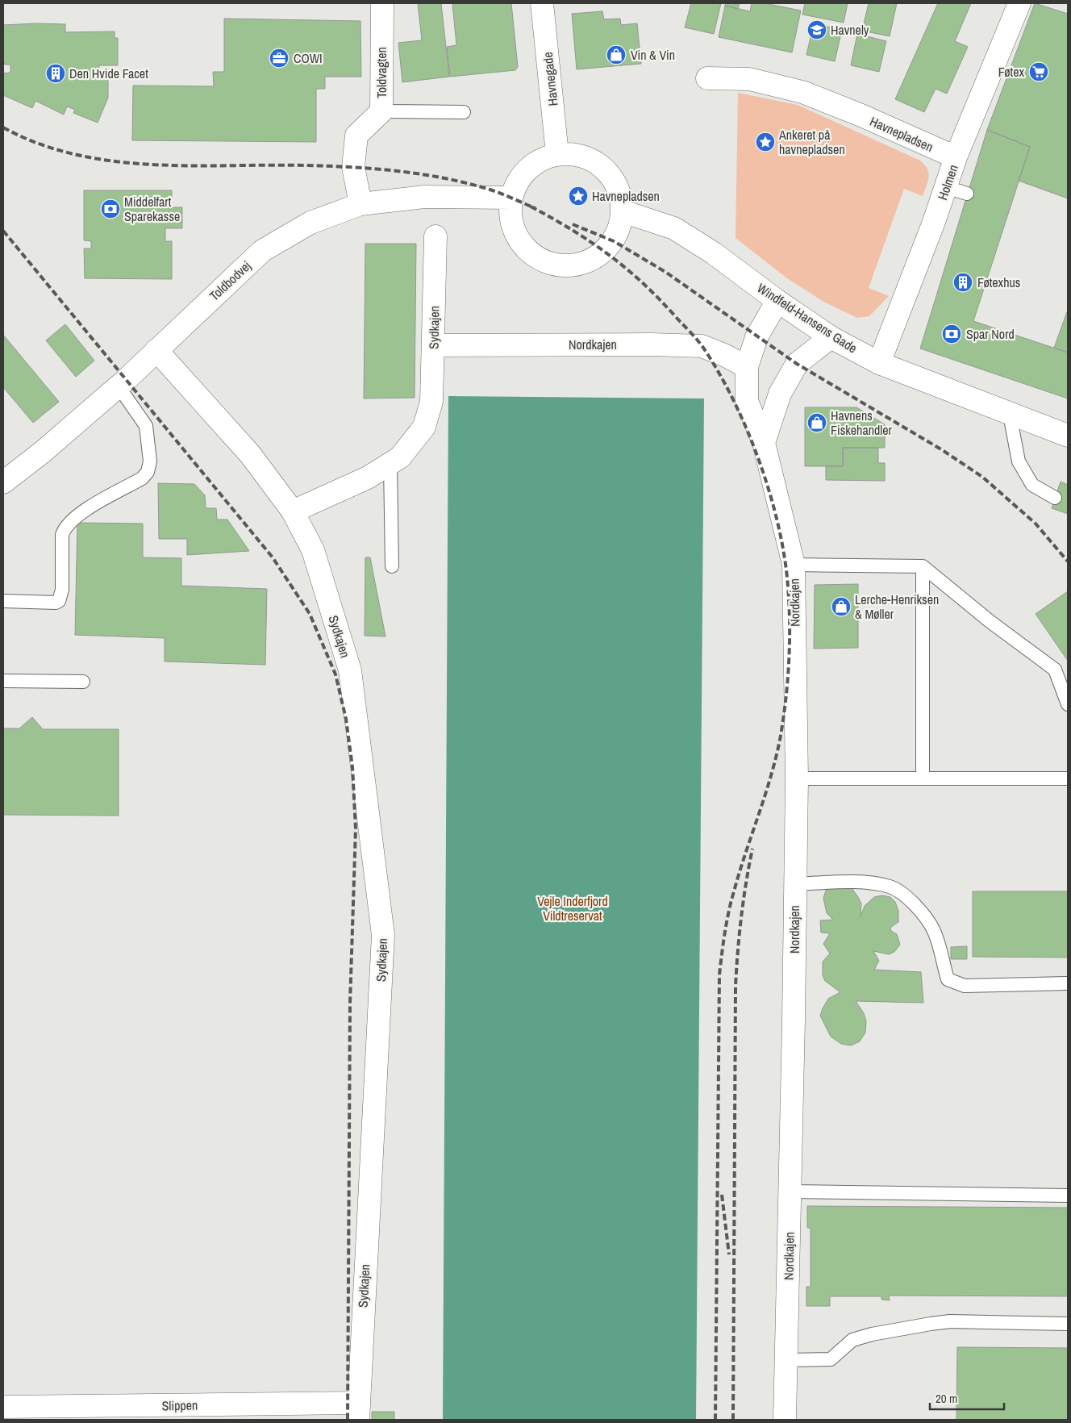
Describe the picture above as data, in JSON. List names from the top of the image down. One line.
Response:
{"streets":{"street":["Toldvagten","Havnegade","Havnepladsen","Holmen","Toldbodvej","Windfeld-Hansens Gade","Sydkajen","Nordkajen","Slippen"]},"crossings":[["Toldvagten","Toldbodvej"],["Havnegade","Toldbodvej"],["Havnegade","Windfeld-Hansens Gade"],["Havnepladsen","Holmen"],["Holmen","Windfeld-Hansens Gade"],["Toldbodvej","Windfeld-Hansens Gade"],["Toldbodvej","Sydkajen"],["Windfeld-Hansens Gade","Nordkajen"],["Sydkajen","Nordkajen"],["Sydkajen","Slippen"]],"parks":["Vejle Inderfjord Vildtreservat"],"places":{"school or university":["Havnely"],"shop":["Vin & Vin","Havnens Fiskehandler","Lerche-Henriksen & Møller"],"office":["COWI"],"supermarket":["Føtex"],"building":["Den Hvide Facet","Føtexhus"],"place":["Ankeret på havnepladsen","Havnepladsen"],"bank":["Middelfart Sparekasse","Spar Nord"]},"scale_bar":"20 m"}
